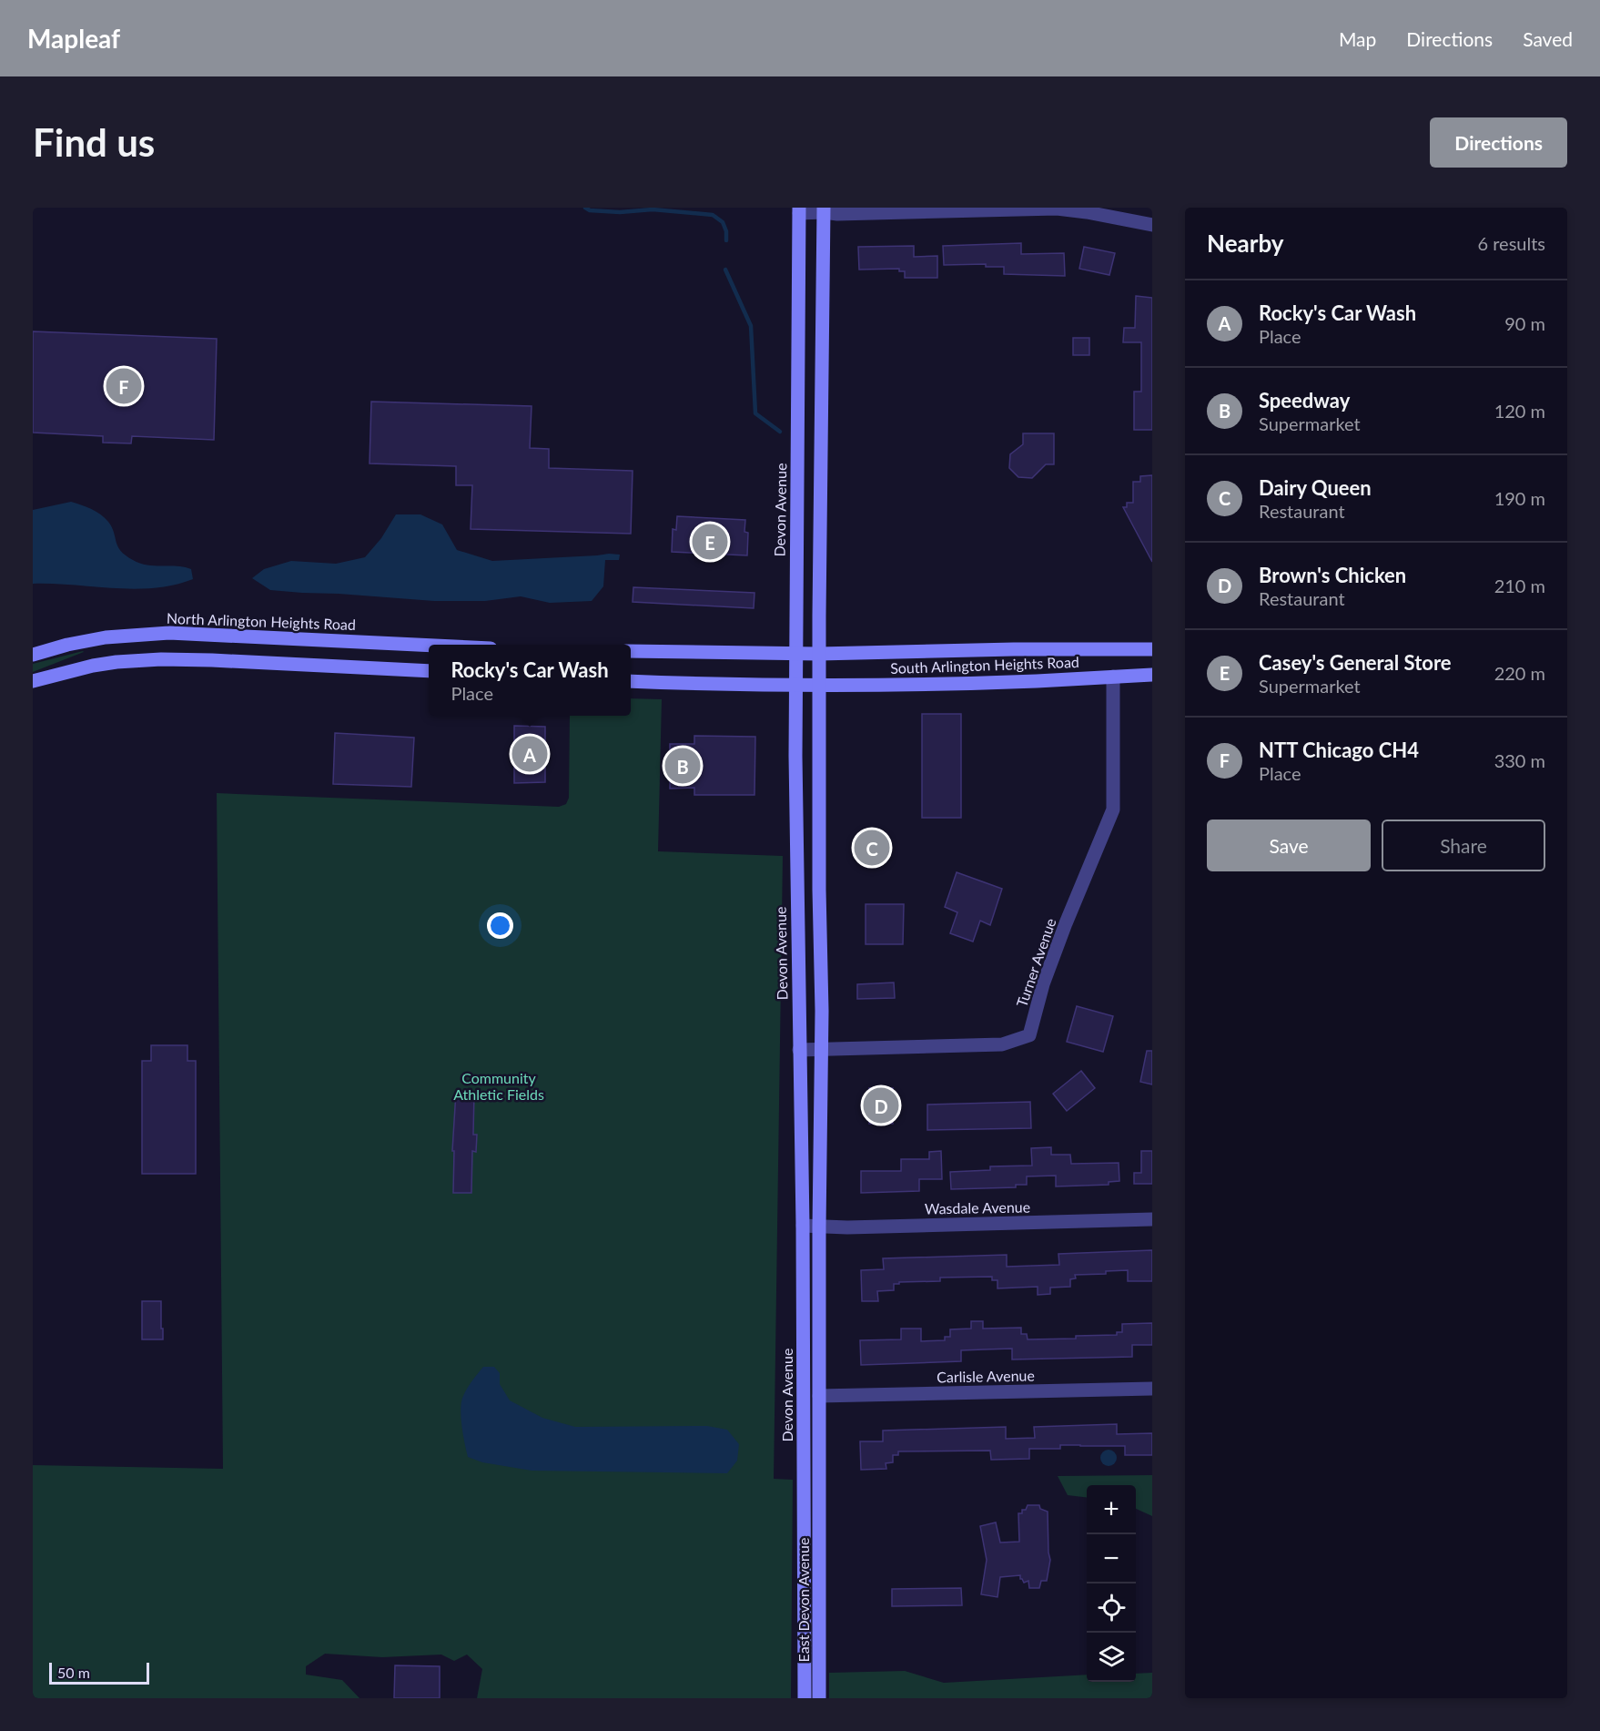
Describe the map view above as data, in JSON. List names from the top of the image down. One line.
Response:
{"streets":{"main road":["Devon Avenue","North Arlington Heights Road","South Arlington Heights Road","East Devon Avenue"],"street":["Turner Avenue","Wasdale Avenue","Carlisle Avenue"]},"crossings":[["Devon Avenue","Turner Avenue"],["Devon Avenue","Wasdale Avenue"],["South Arlington Heights Road","Turner Avenue"],["Carlisle Avenue","East Devon Avenue"]],"parks":["Community Athletic Fields"],"scale_bar":"50 m","page":{"header":"Mapleaf","nav":["Map","Directions","Saved"],"buttons":["Directions",["Save","Share"]],"title":"Find us","heading":["Nearby","6 results"],"list":[{"mark":"A","name":"Rocky's Car Wash","note":"Place","value":"90 m"},{"mark":"B","name":"Speedway","note":"Supermarket","value":"120 m"},{"mark":"C","name":"Dairy Queen","note":"Restaurant","value":"190 m"},{"mark":"D","name":"Brown's Chicken","note":"Restaurant","value":"210 m"},{"mark":"E","name":"Casey's General Store","note":"Supermarket","value":"220 m"},{"mark":"F","name":"NTT Chicago CH4","note":"Place","value":"330 m"}],"pins":["F","E","A","B","C","D"],"popup":["Rocky's Car Wash","Place"],"map_buttons":["+","−"],"scale":"50 m"}}
